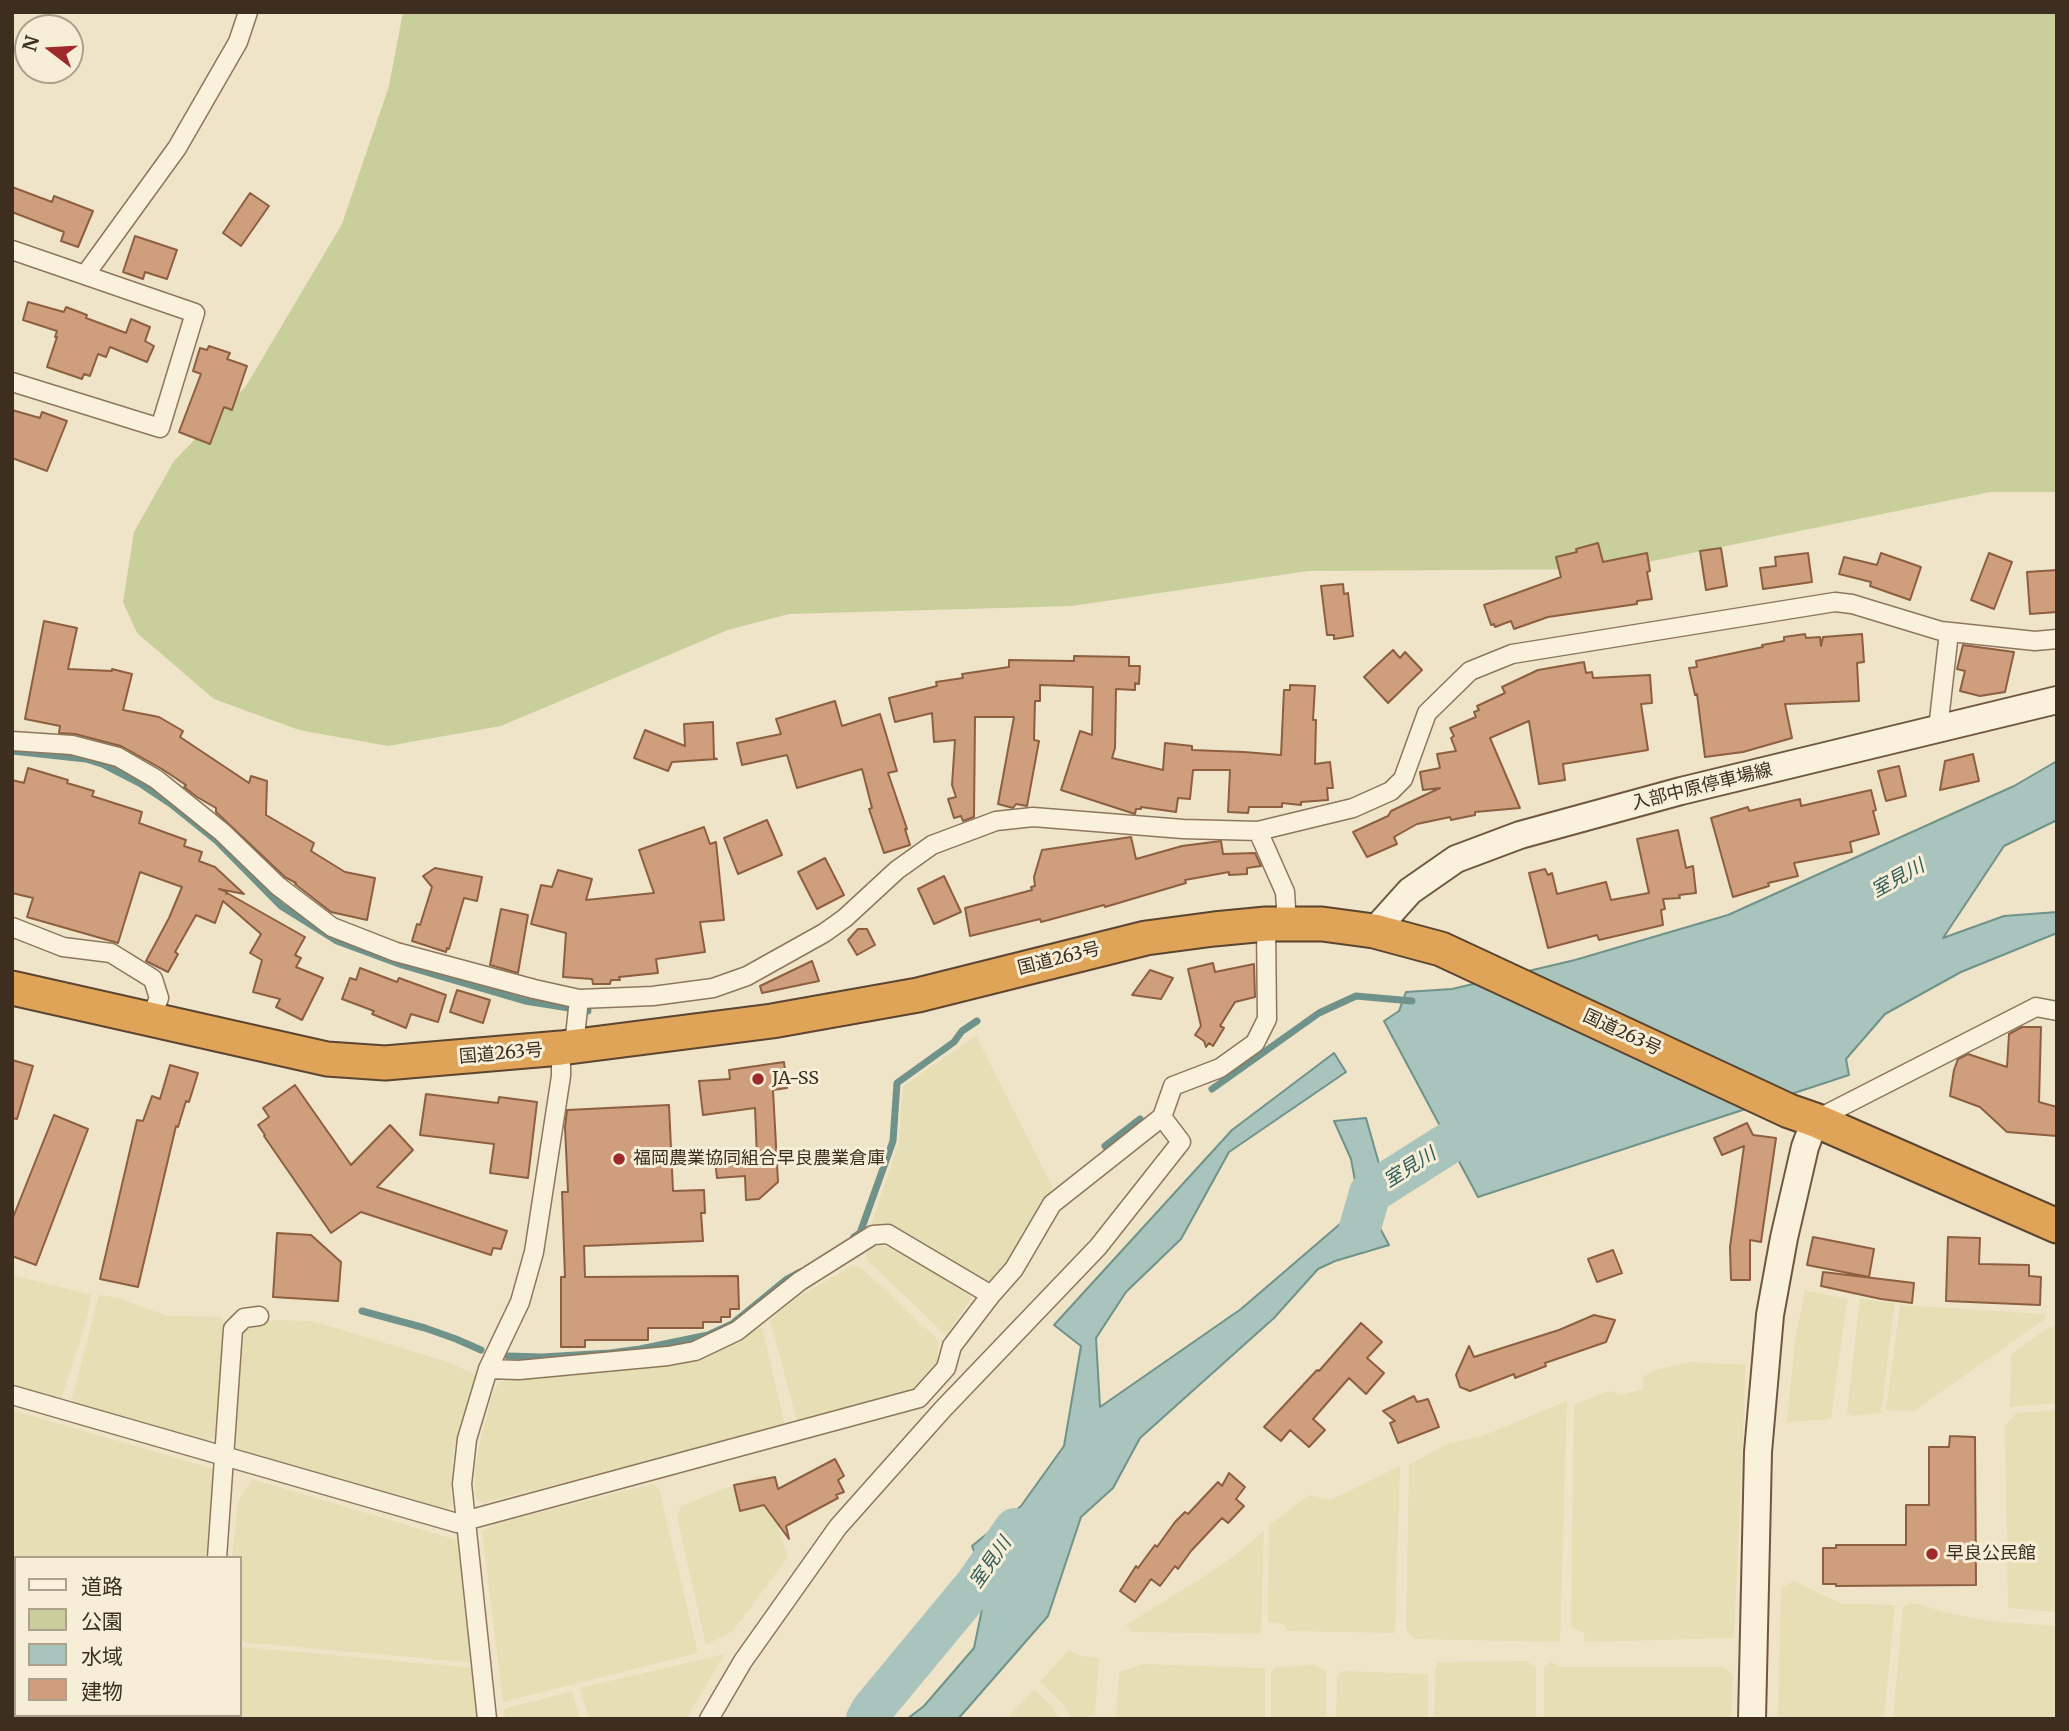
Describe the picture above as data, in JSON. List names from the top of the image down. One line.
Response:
{"streets":{"highway":["国道263号"],"main road":["入部中原停車場線"]},"crossings":[["入部中原停車場線","国道263号"]],"water":["室見川"],"places":["JA-SS","福岡農業協同組合早良農業倉庫","早良公民館"],"legend":["道路","公園","水域","建物"],"north":"left"}
